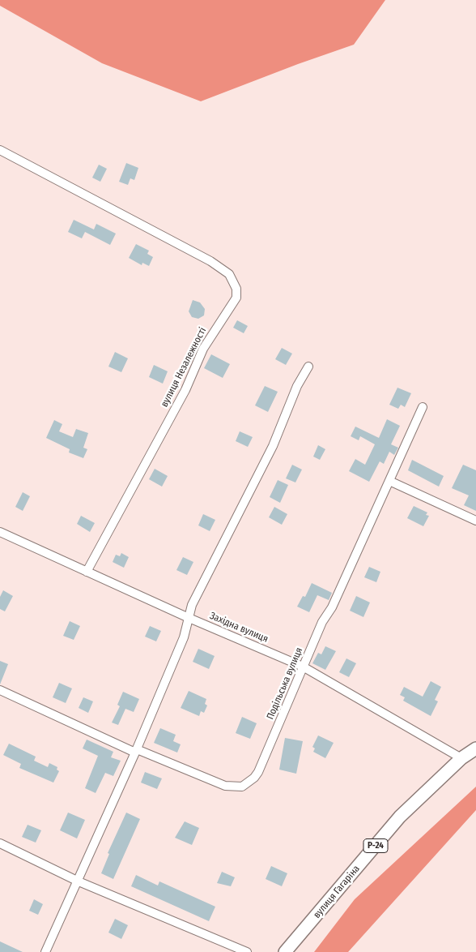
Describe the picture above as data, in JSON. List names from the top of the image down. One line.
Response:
{"streets":{"main road":["Р-24","вулиця Гагаріна"],"street":["вулиця Незалежності","Західна вулиця","Подільська вулиця"]},"crossings":[["вулиця Незалежності","Західна вулиця"],["Західна вулиця","Подільська вулиця"],["Західна вулиця","вулиця Гагаріна"]]}
